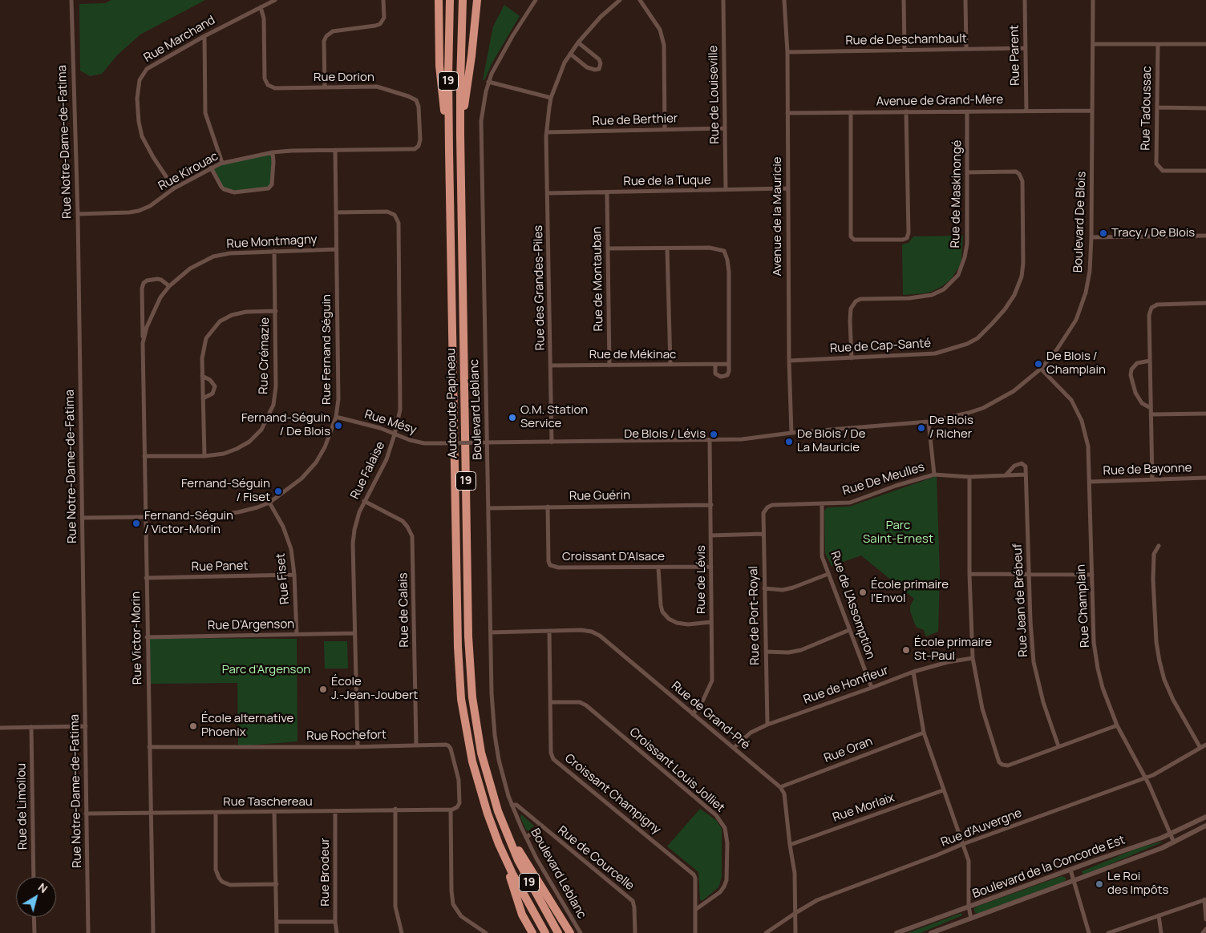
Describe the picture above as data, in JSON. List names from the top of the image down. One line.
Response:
{"streets":{"highway":["19","Autoroute Papineau"],"street":["Rue Marchand","Rue de Deschambault","Rue Parent","Rue Dorion","Rue de Louiseville","Avenue de Grand-Mère","Rue Tadoussac","Rue de Berthier","Rue Notre-Dame-de-Fatima","Rue Kirouac","Rue de la Tuque","Rue de Maskinongé","Avenue de la Mauricie","Boulevard De Blois","Rue Montmagny","Rue de Montauban","Rue des Grandes-Piles","Rue de Cap-Santé","Rue Fernand Séguin","Rue de Mékinac","Rue Crémazie","Boulevard Leblanc","Rue Mésy","Rue de Bayonne","Rue Falaise","Rue De Meulles","Rue Guérin","Croissant D'Alsace","Rue Panet","Rue Fiset","Rue de Lévis","Rue Jean de Brébeuf","Rue de L'Assomption","Rue Champlain","Rue de Calais","Rue de Port-Royal","Rue D'Argenson","Rue Victor-Morin","Rue de Honfleur","Rue de Grand-Pré","Rue Rochefort","Rue Oran","Croissant Louis Jolliet","Croissant Champigny","Rue Taschereau","Rue de Limoilou","Rue Morlaix","Rue d'Auvergne","Rue de Courcelle","Boulevard de la Concorde Est","Rue Brodeur"]},"crossings":[["Rue Marchand","Rue Dorion"],["Rue Marchand","Rue Kirouac"],["Rue de Deschambault","Rue Parent"],["Rue de Deschambault","Avenue de la Mauricie"],["Rue Parent","Avenue de Grand-Mère"],["Rue Dorion","Rue Kirouac"],["Rue Dorion","Rue Fernand Séguin"],["Rue de Louiseville","Rue de Berthier"],["Rue de Louiseville","Rue de la Tuque"],["Avenue de Grand-Mère","Rue de Maskinongé"],["Avenue de Grand-Mère","Avenue de la Mauricie"],["Avenue de Grand-Mère","Boulevard De Blois"],["Rue de Berthier","Rue des Grandes-Piles"],["Rue Notre-Dame-de-Fatima","Rue Kirouac"],["Rue Notre-Dame-de-Fatima","Rue Fernand Séguin"],["Rue Notre-Dame-de-Fatima","Rue Taschereau"],["Rue Kirouac","Rue Fernand Séguin"],["Rue de la Tuque","Avenue de la Mauricie"],["Rue de la Tuque","Rue de Montauban"],["Rue de la Tuque","Rue des Grandes-Piles"],["Rue de Maskinongé","Rue de Cap-Santé"],["Avenue de la Mauricie","Boulevard De Blois"],["Avenue de la Mauricie","Rue de Cap-Santé"],["Boulevard De Blois","Rue des Grandes-Piles"],["Boulevard De Blois","Boulevard Leblanc"],["Boulevard De Blois","Rue Mésy"],["Boulevard De Blois","Rue de Lévis"],["Boulevard De Blois","Rue Champlain"],["Rue Montmagny","Rue Fernand Séguin"],["Rue Montmagny","Rue Crémazie"],["Rue Montmagny","Rue Victor-Morin"],["Rue de Montauban","Rue de Mékinac"],["Rue des Grandes-Piles","Rue de Mékinac"],["Rue Fernand Séguin","Rue Mésy"],["Rue Fernand Séguin","Rue Falaise"],["Rue Fernand Séguin","Rue Fiset"],["Rue Fernand Séguin","Rue Victor-Morin"],["Rue Crémazie","Rue Victor-Morin"],["Boulevard Leblanc","Rue Mésy"],["Boulevard Leblanc","Rue Guérin"],["Boulevard Leblanc","Rue de Grand-Pré"],["Boulevard Leblanc","Rue de Courcelle"],["Rue Mésy","Rue Falaise"],["Rue de Bayonne","Rue Champlain"],["Rue Falaise","Rue de Calais"],["Rue Falaise","Rue D'Argenson"],["Rue Falaise","Rue Rochefort"],["Rue De Meulles","Rue Jean de Brébeuf"],["Rue De Meulles","Rue de L'Assomption"],["Rue De Meulles","Rue de Port-Royal"],["Rue Guérin","Croissant D'Alsace"],["Rue Guérin","Rue de Lévis"],["Croissant D'Alsace","Rue de Lévis"],["Rue Panet","Rue Fiset"],["Rue Panet","Rue Victor-Morin"],["Rue Fiset","Rue D'Argenson"],["Rue de Lévis","Rue de Grand-Pré"],["Rue de L'Assomption","Rue de Honfleur"],["Rue Champlain","Rue d'Auvergne"],["Rue Champlain","Boulevard de la Concorde Est"],["Rue de Calais","Rue Rochefort"],["Rue de Port-Royal","Rue de Honfleur"],["Rue D'Argenson","Rue Victor-Morin"],["Rue Victor-Morin","Rue Rochefort"],["Rue Victor-Morin","Rue Taschereau"],["Rue de Honfleur","Rue de Grand-Pré"],["Rue de Grand-Pré","Rue Oran"],["Rue de Grand-Pré","Croissant Champigny"],["Rue Rochefort","Rue Taschereau"],["Croissant Louis Jolliet","Croissant Champigny"],["Rue Taschereau","Rue Brodeur"]],"parks":["Parc Saint-Ernest","Parc d'Argenson"],"places":["Tracy / De Blois","De Blois / Champlain","O.M. Station Service","Fernand-Séguin / De Blois","De Blois / Richer","De Blois / Lévis","De Blois / De La Mauricie","Fernand-Séguin / Fiset","Fernand-Séguin / Victor-Morin","École primaire l'Envol","École primaire St-Paul","École J.-Jean-Joubert","École alternative Phoenix","Le Roi des Impôts"],"north":"top right"}
